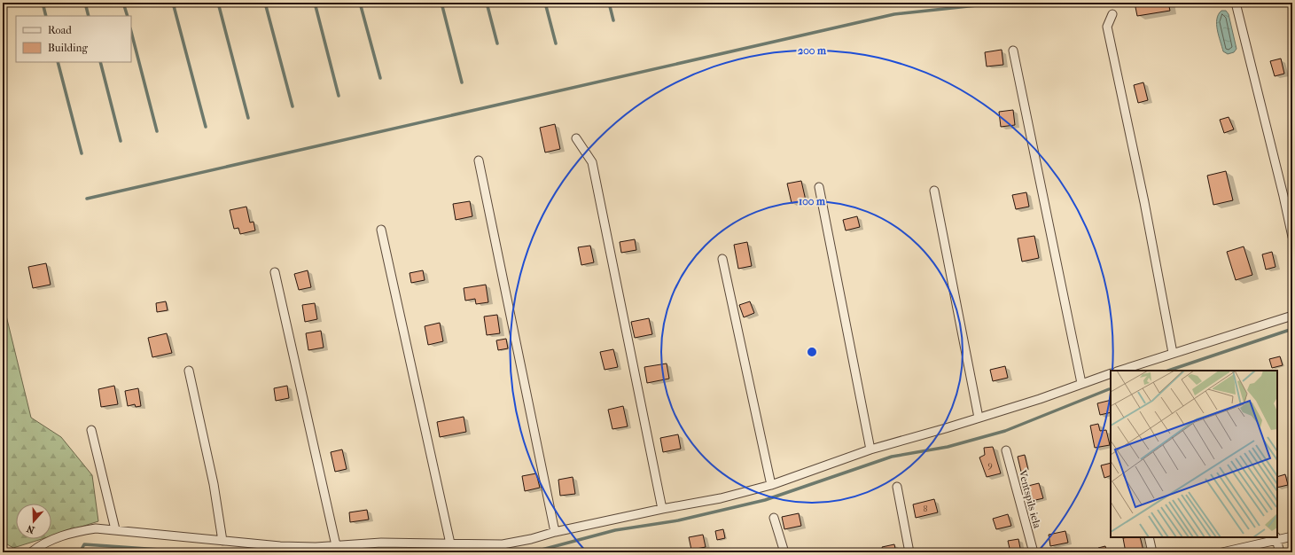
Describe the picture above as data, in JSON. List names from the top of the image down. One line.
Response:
{"streets":{"street":["Ventspils iela"]},"house_numbers":["9","8"],"legend":["Road","Building"],"north":"bottom","rings":["200 m","100 m"]}
